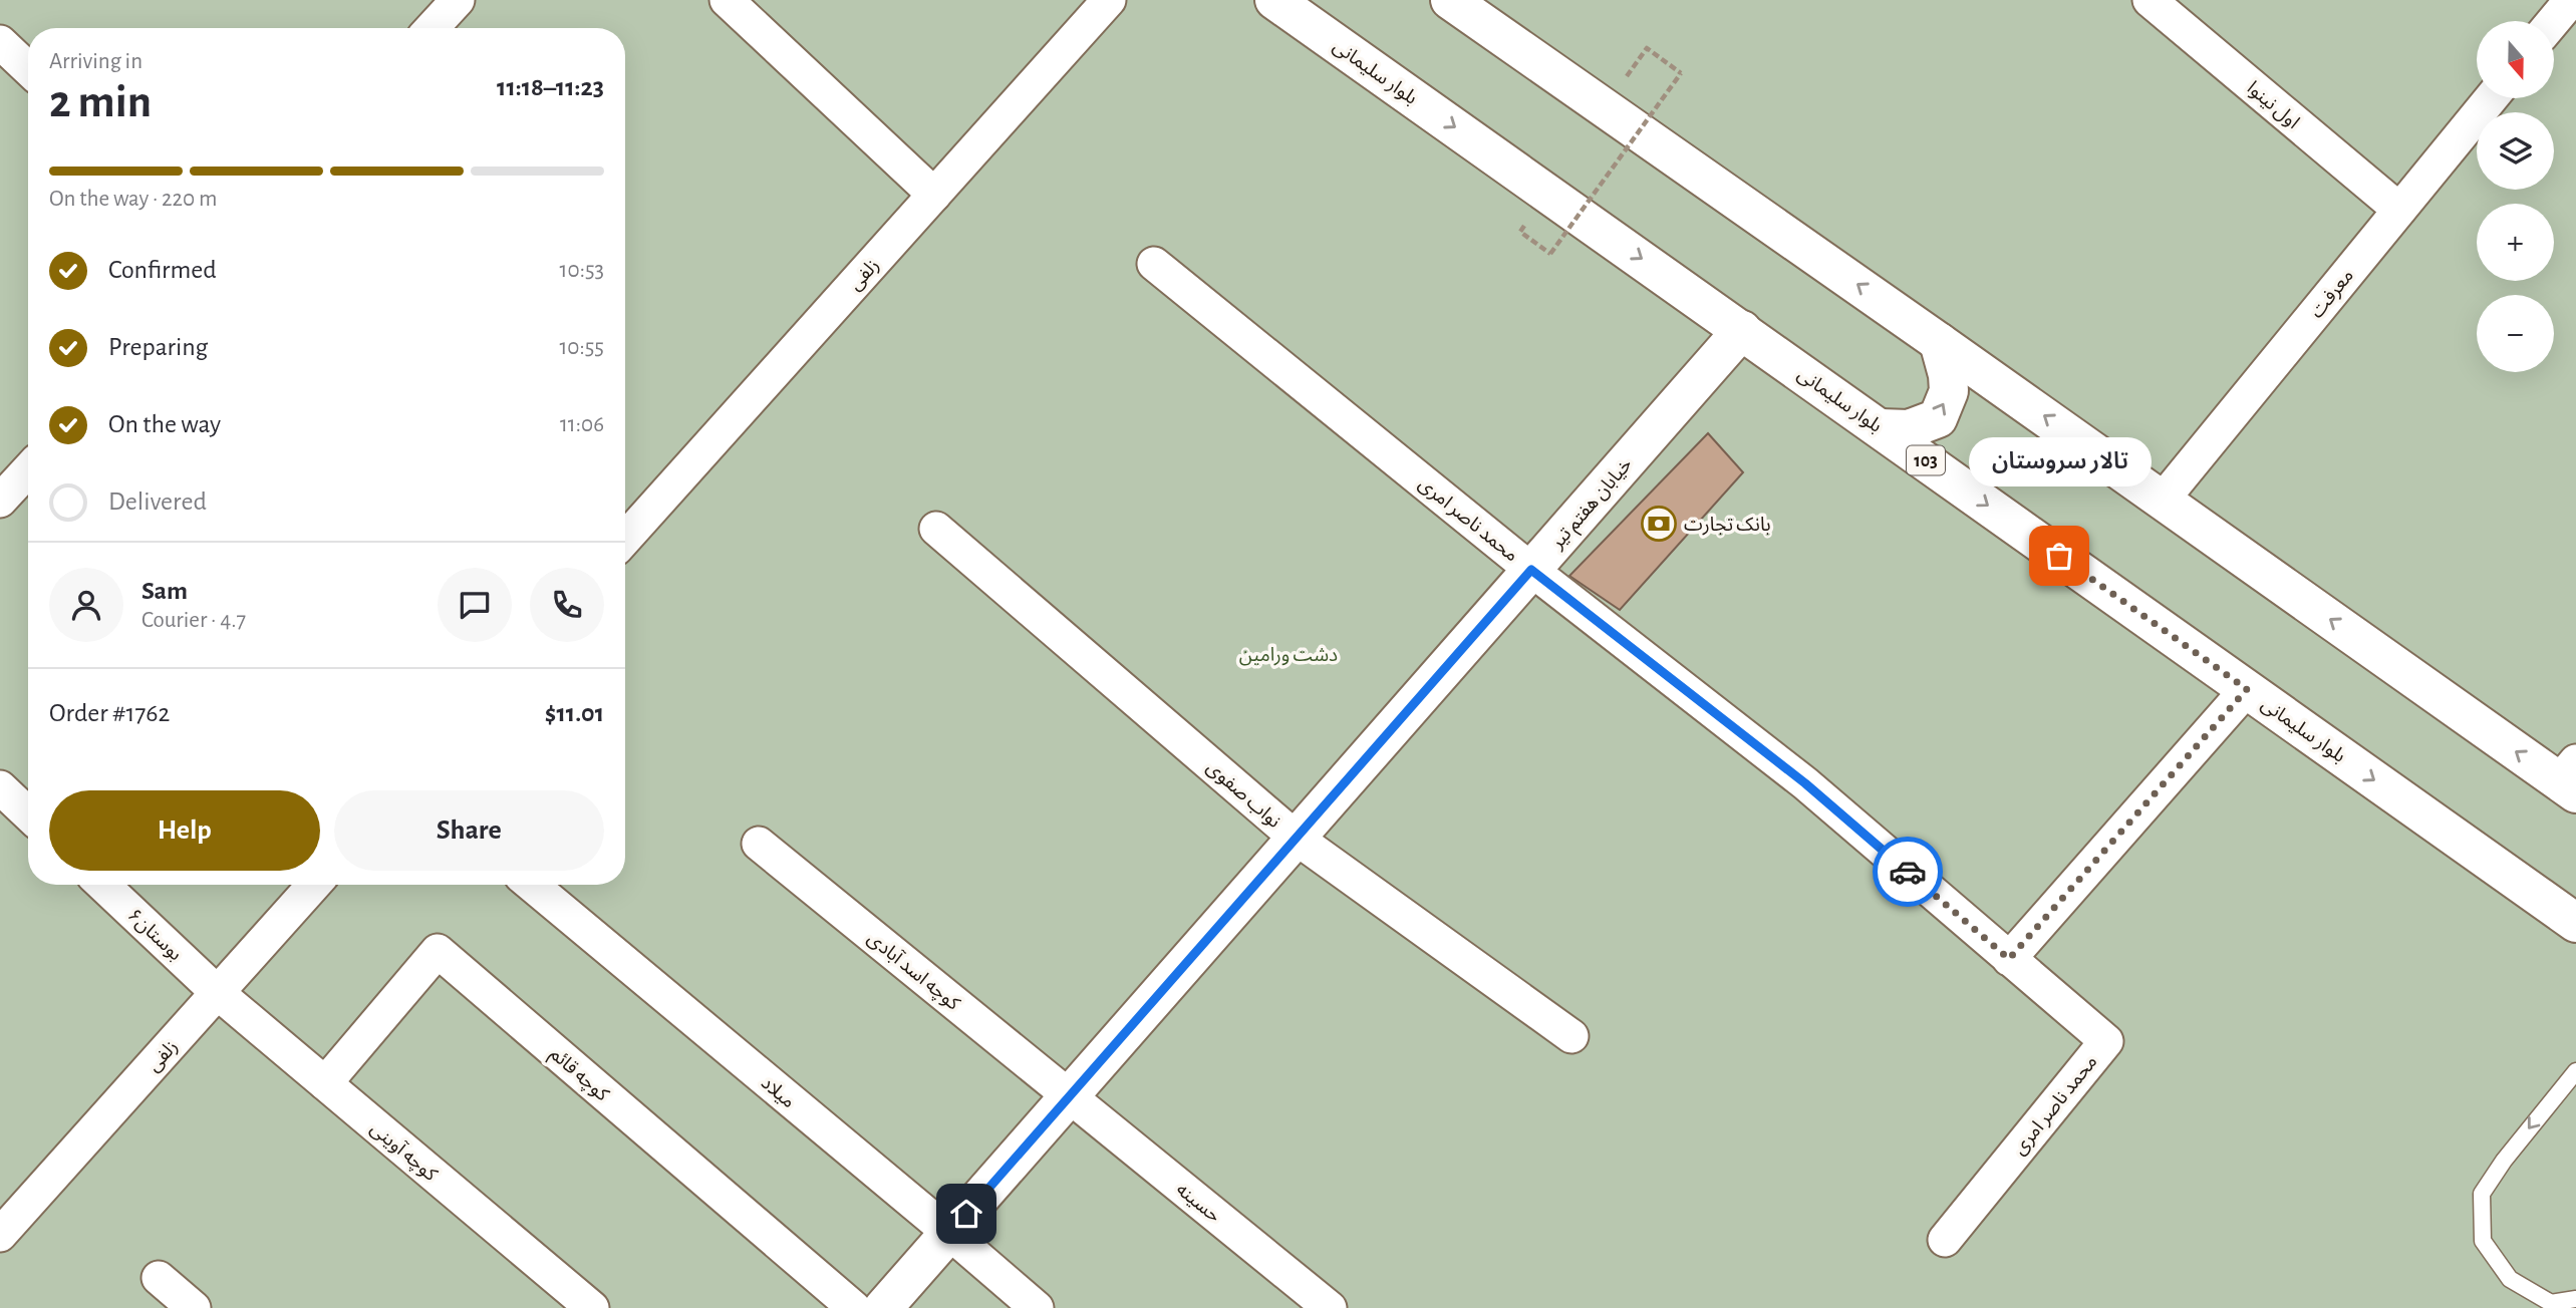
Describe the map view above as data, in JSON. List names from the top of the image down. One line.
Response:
{"streets":{"main road":["بلوار سلیمانی","103","خیابان هفتم تیر"],"street":["اول نینوا","زلفی","معرفت","محمد ناصر امری","نواب صفوی","بوستان۶","کوچه اسد آبادی","کوچه قائم","میلاد","کوچه آوینی","حسینه"]},"crossings":[["بلوار سلیمانی","خیابان هفتم تیر"],["اول نینوا","معرفت"],["زلفی","بوستان۶"],["زلفی","کوچه آوینی"],["خیابان هفتم تیر","محمد ناصر امری"],["خیابان هفتم تیر","نواب صفوی"],["خیابان هفتم تیر","کوچه اسد آبادی"],["خیابان هفتم تیر","میلاد"],["خیابان هفتم تیر","حسینه"],["بوستان۶","کوچه آوینی"],["کوچه اسد آبادی","حسینه"],["کوچه قائم","کوچه آوینی"]],"parks":["دشت ورامین"],"places":{"bank":["بانک تجارت"],"other":["تالار سروستان"]},"north":"bottom","page":{"map_buttons":["+","−"],"heading":["2 min","Arriving in","11:18–11:23"],"panel":["Sam","Courier · 4.7","Order #1762","$11.01"],"bar":"On the way · 220 m","list":[["Confirmed","10:53"],["Preparing","10:55"],["On the way","11:06"],"Delivered"],"bubble":"تالار سروستان","buttons":["Help","Share"]}}
